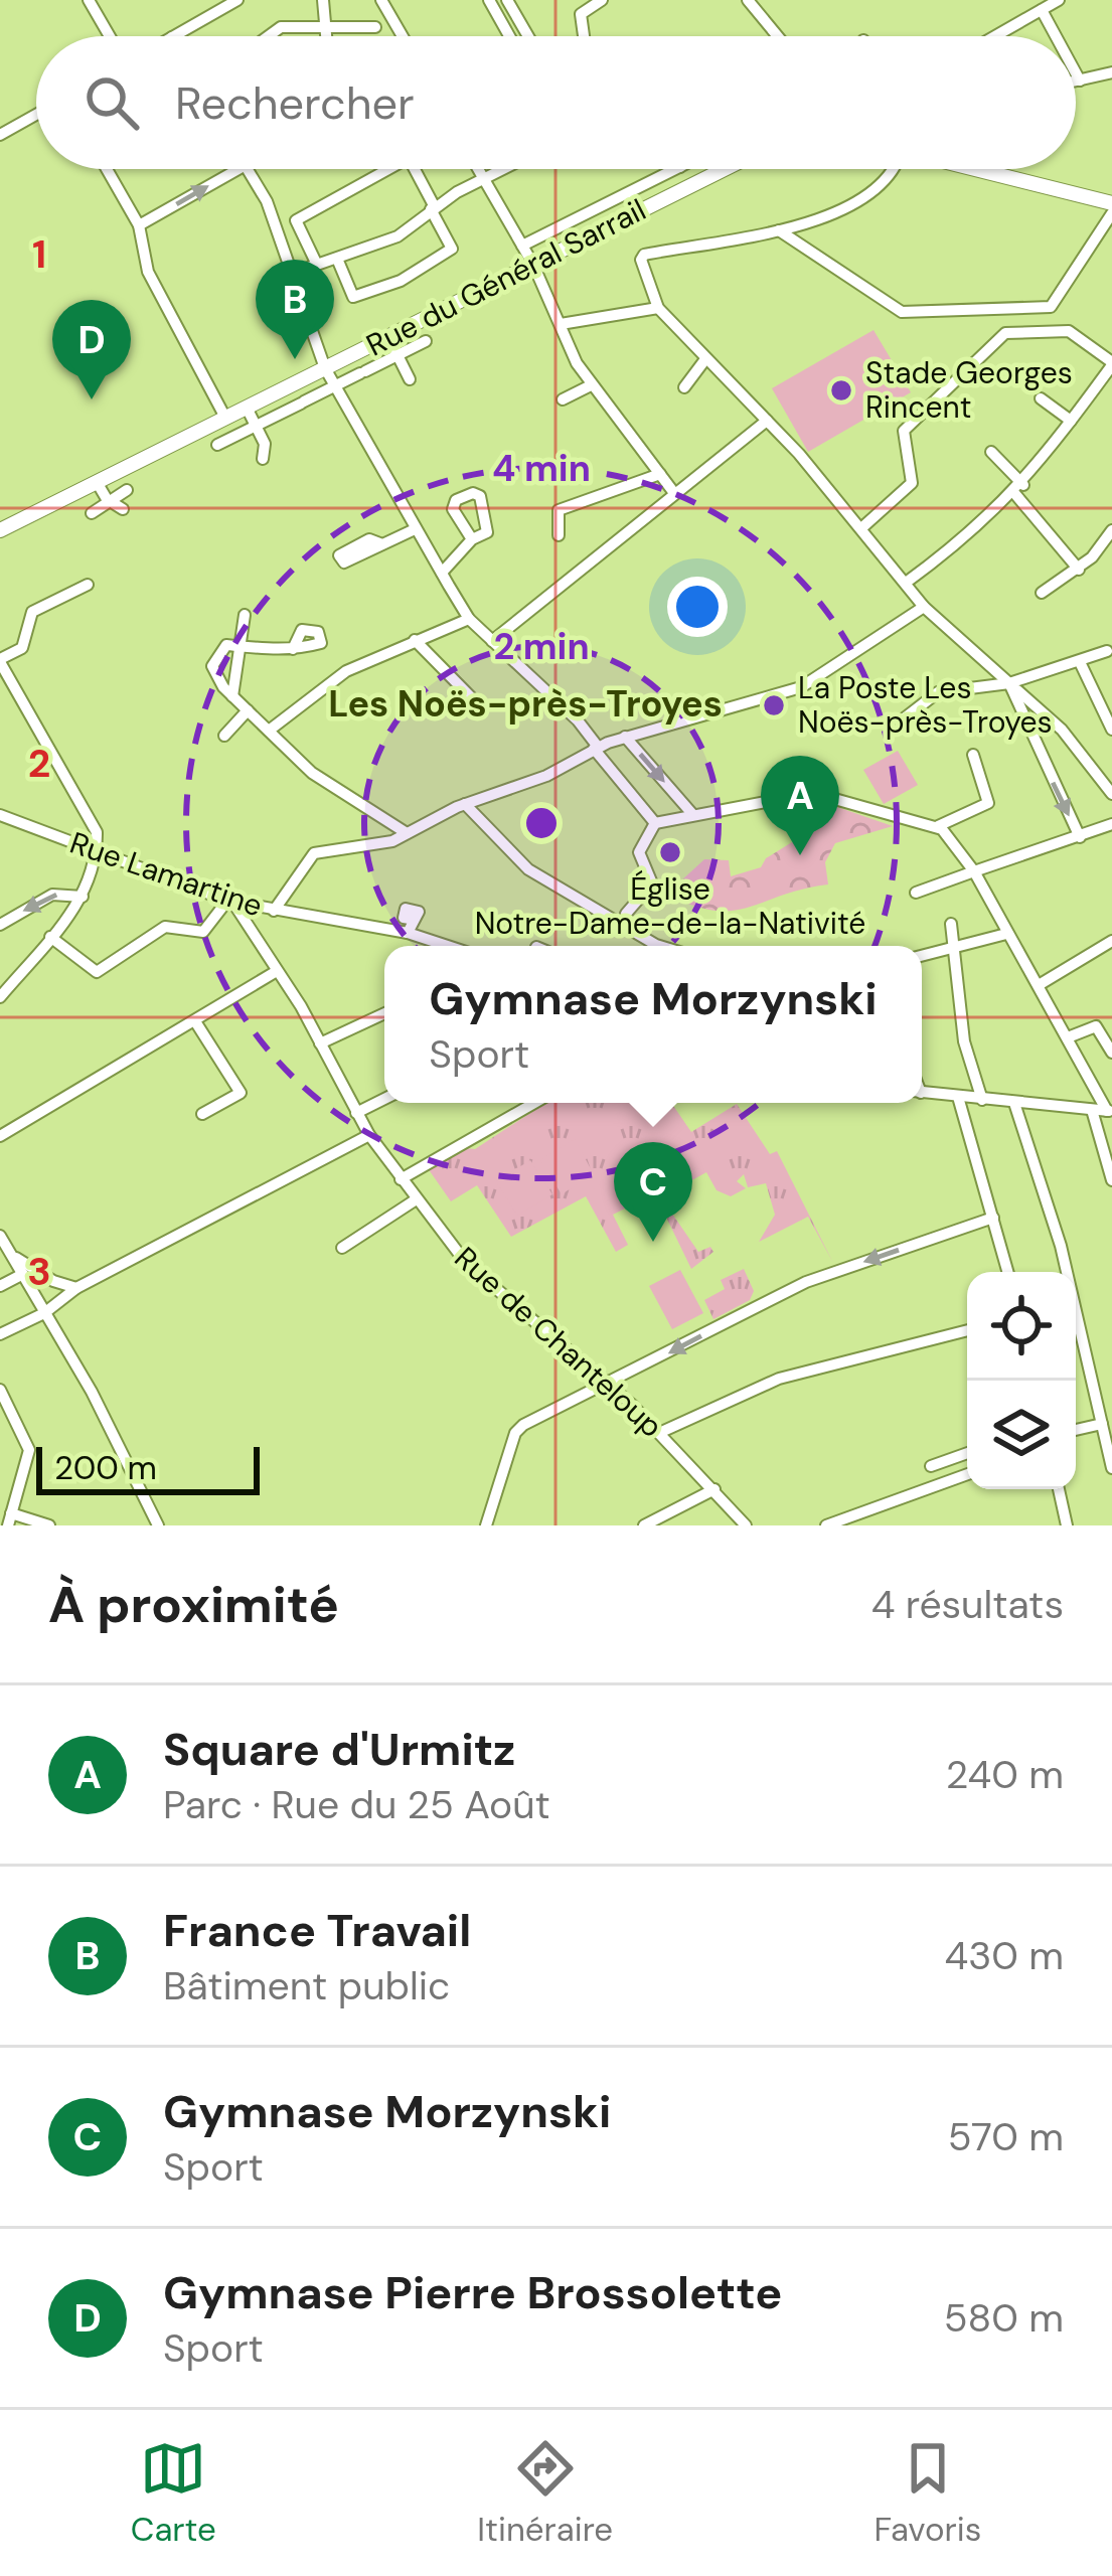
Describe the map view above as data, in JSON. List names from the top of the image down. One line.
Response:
{"streets":{"main road":["Rue du Général Sarrail"],"street":["Rue Lamartine","Rue de Chanteloup"]},"crossings":[["Rue Lamartine","Rue de Chanteloup"]],"districts":["Les Noës-près-Troyes"],"places":["Stade Georges Rincent","La Poste Les Noës-près-Troyes","Église Notre-Dame-de-la-Nativité"],"scale_bar":"200 m","page":{"search":"Rechercher","pins":["B","D","A","C"],"popup":["Gymnase Morzynski","Sport"],"scale":"200 m","heading":["À proximité","4 résultats"],"list":[{"mark":"A","name":"Square d'Urmitz","note":"Parc · Rue du 25 Août","value":"240 m"},{"mark":"B","name":"France Travail","note":"Bâtiment public","value":"430 m"},{"mark":"C","name":"Gymnase Morzynski","note":"Sport","value":"570 m"},{"mark":"D","name":"Gymnase Pierre Brossolette","note":"Sport","value":"580 m"}],"nav":["Carte","Itinéraire","Favoris"]},"grid":{"rows":["1","2","3"]},"rings":["4 min","2 min"]}
